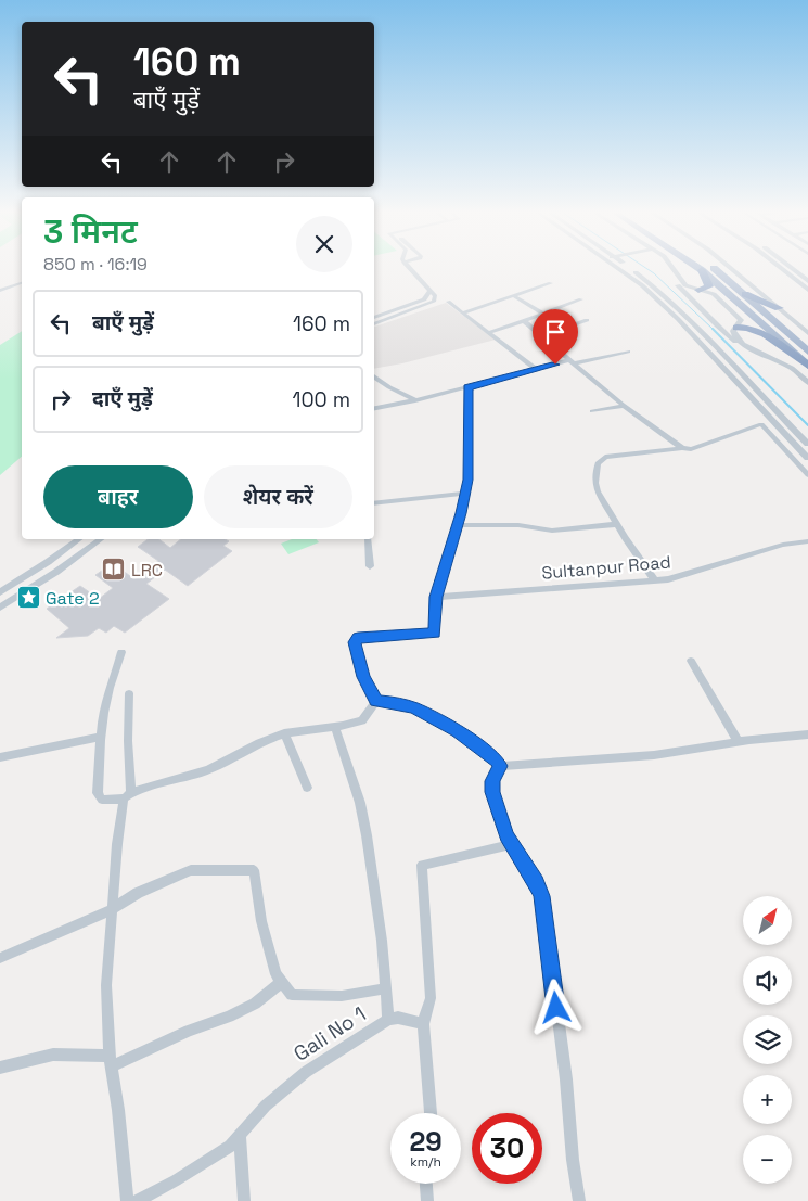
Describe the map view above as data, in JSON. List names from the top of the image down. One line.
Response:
{"streets":{"street":["Sultanpur Road","Gali No 1"]},"places":{"library":["LRC"],"place":["Gate 2"]},"north":"top right","page":{"turn":["160 m","बाएँ मुड़ें"],"heading":["3 मिनट","850 m · 16:19"],"list":[{"name":"बाएँ मुड़ें","value":"160 m"},{"name":"दाएँ मुड़ें","value":"100 m"}],"buttons":["बाहर","शेयर करें"],"map_buttons":["+","−"],"speed":"29 km/h","limit":"30"}}
